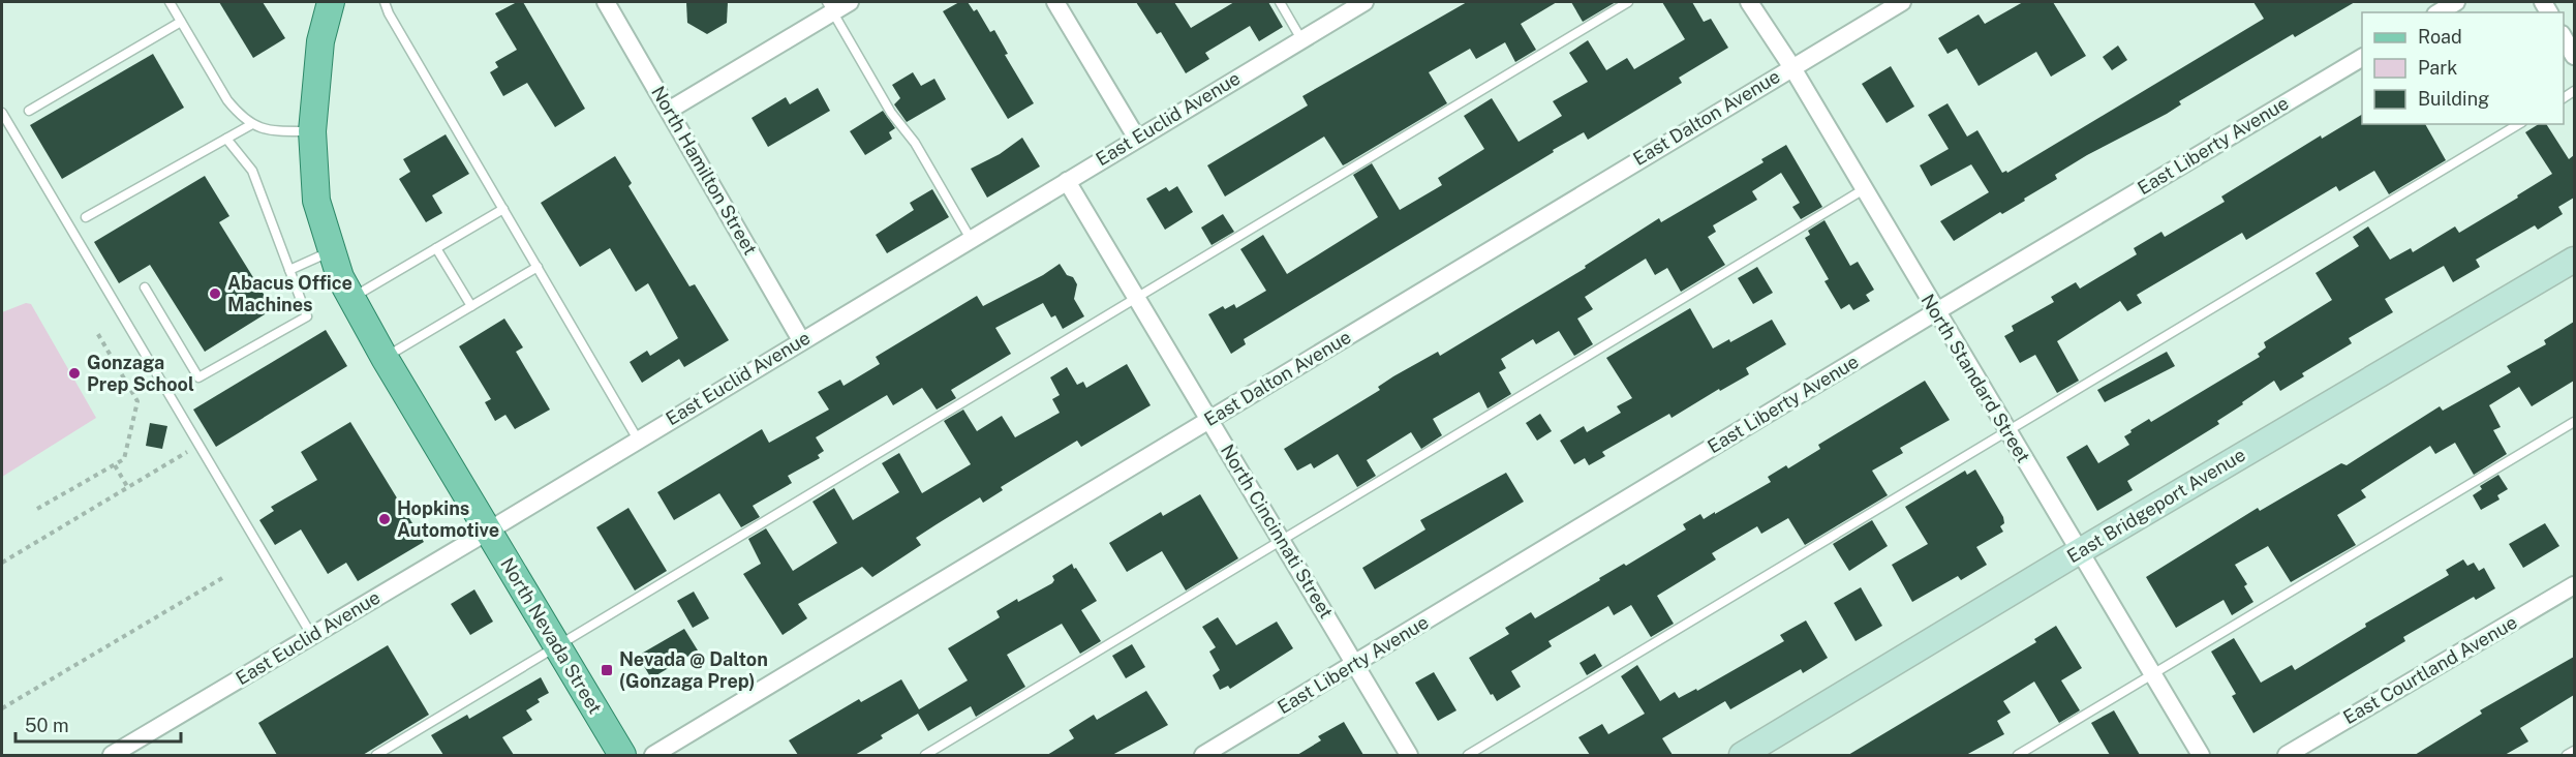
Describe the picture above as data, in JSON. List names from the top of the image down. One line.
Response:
{"streets":{"main road":["North Nevada Street"],"street":["East Dalton Avenue","East Euclid Avenue","East Liberty Avenue","North Hamilton Street","North Standard Street","East Bridgeport Avenue","North Cincinnati Street","East Courtland Avenue"]},"crossings":[["East Dalton Avenue","North Standard Street"],["East Dalton Avenue","North Cincinnati Street"],["East Euclid Avenue","North Hamilton Street"],["East Euclid Avenue","North Cincinnati Street"],["East Euclid Avenue","North Nevada Street"],["East Liberty Avenue","North Standard Street"],["East Liberty Avenue","North Cincinnati Street"],["North Standard Street","East Bridgeport Avenue"]],"places":{"other":["Abacus Office Machines","Gonzaga Prep School","Hopkins Automotive"],"transit":["Nevada @ Dalton (Gonzaga Prep)"]},"legend":["Road","Park","Building"],"scale_bar":"50 m"}
